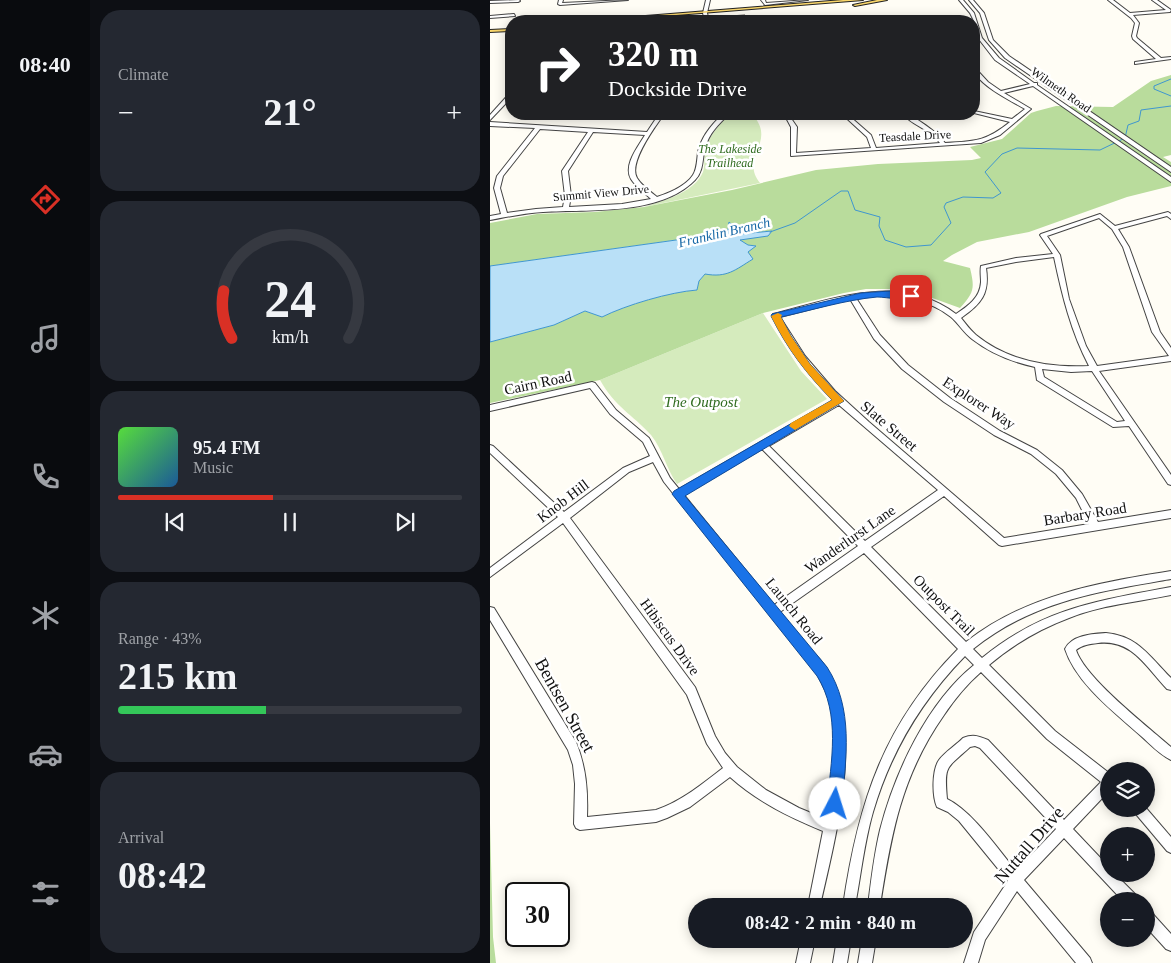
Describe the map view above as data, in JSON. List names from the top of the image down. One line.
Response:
{"streets":{"street":["Wilmeth Road","Teasdale Drive","Summit View Drive","Cairn Road","Explorer Way","Slate Street","Knob Hill","Barbary Road","Wanderlurst Lane","Outpost Trail","Launch Road","Hibiscus Drive","Bentsen Street","Nuttall Drive"]},"crossings":[["Cairn Road","Launch Road"],["Explorer Way","Slate Street"],["Explorer Way","Barbary Road"],["Slate Street","Barbary Road"],["Slate Street","Wanderlurst Lane"],["Knob Hill","Launch Road"],["Knob Hill","Hibiscus Drive"],["Wanderlurst Lane","Outpost Trail"],["Wanderlurst Lane","Launch Road"],["Launch Road","Hibiscus Drive"]],"water":["Franklin Branch"],"parks":["The Lakeside Trailhead","The Outpost"],"page":{"tabs":"08:40","tile":["Climate",["Range · 43%","215 km"],["Arrival","08:42"]],"turn":["320 m","Dockside Drive"],"heat":["−","21°","+"],"song":["95.4 FM","Music"],"map_buttons":["+","−"],"limit":"30","trip":"08:42 · 2 min · 840 m","gauge":["24","km/h"]}}
